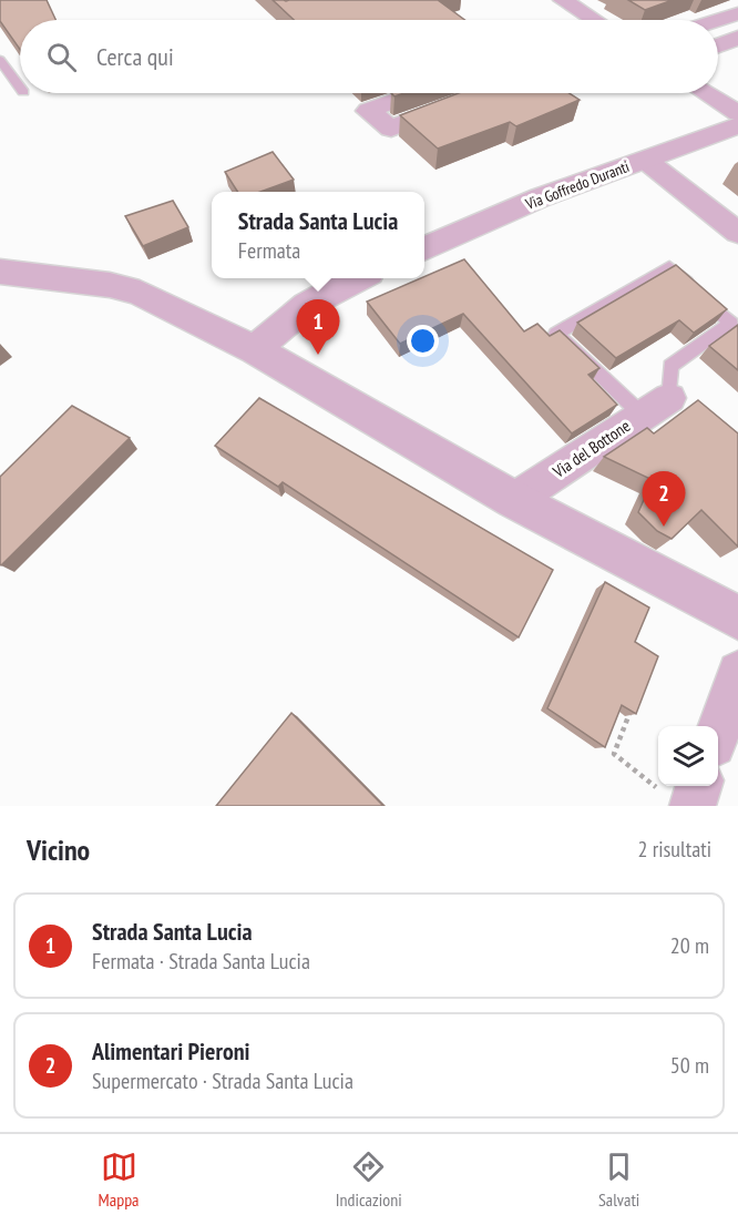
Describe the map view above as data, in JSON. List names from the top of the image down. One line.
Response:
{"streets":{"street":["Via Goffredo Duranti","Via del Bottone"]},"page":{"search":"Cerca qui","popup":["Strada Santa Lucia","Fermata"],"pins":["1","2"],"heading":["Vicino","2 risultati"],"list":[{"mark":"1","name":"Strada Santa Lucia","note":"Fermata · Strada Santa Lucia","value":"20 m"},{"mark":"2","name":"Alimentari Pieroni","note":"Supermercato · Strada Santa Lucia","value":"50 m"}],"nav":["Mappa","Indicazioni","Salvati"]}}
